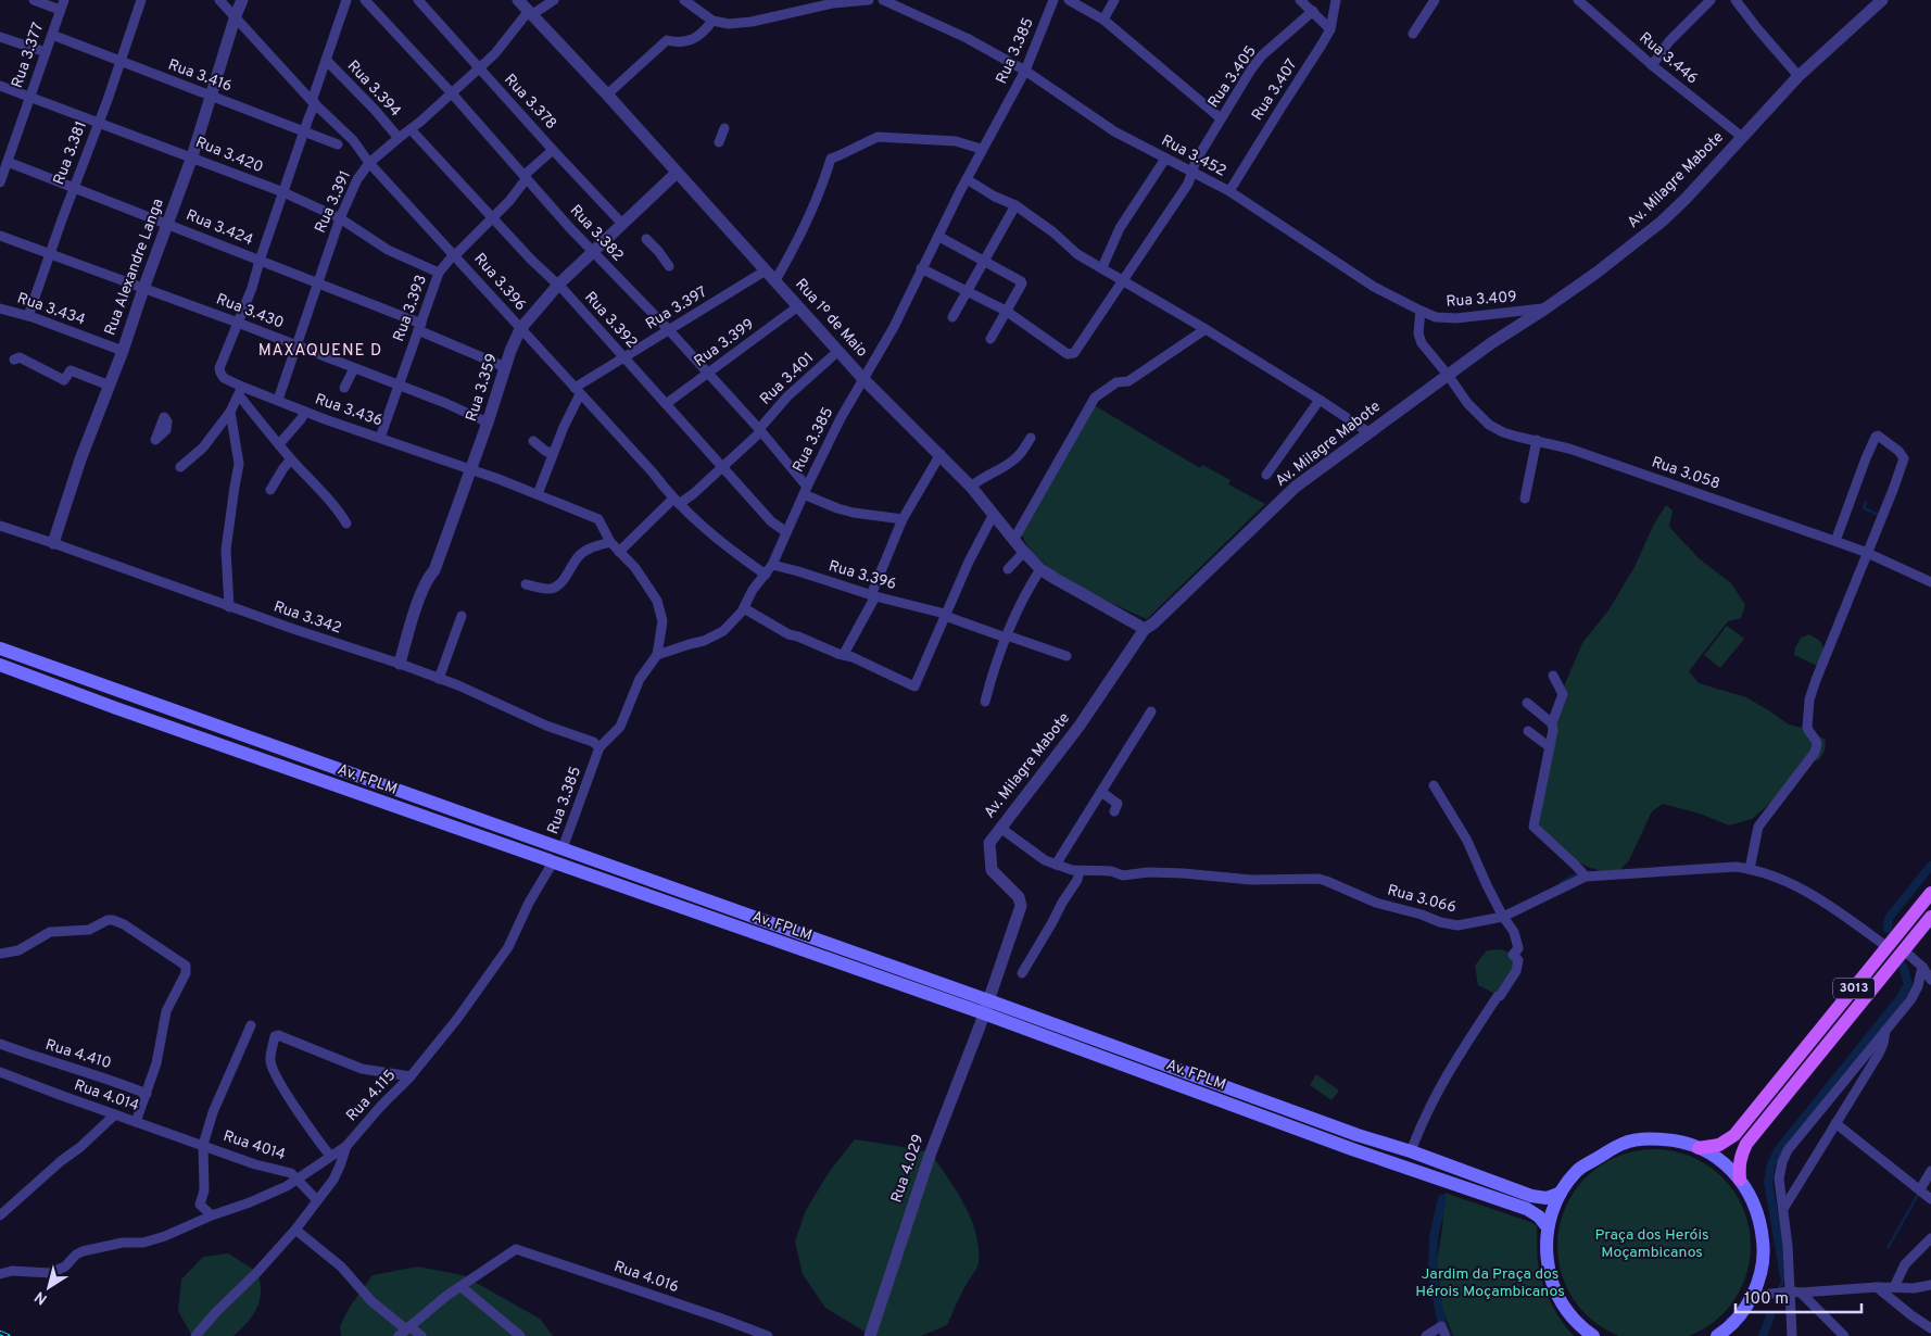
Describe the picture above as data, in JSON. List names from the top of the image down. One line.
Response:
{"streets":{"main road":["Av. FPLM","3013"],"street":["Rua 3.385","Rua 3.377","Rua 3.446","Rua 3.416","Rua 3.405","Rua 3.394","Rua 3.407","Rua 3.378","Rua 3.381","Rua 3.420","Rua 3.452","Av. Milagre Mabote","Rua 3.391","Rua 3.424","Rua 3.382","Rua Alexandre Langa","Rua 3.396","Rua 3.409","Rua 3.393","Rua 3.397","Rua 3.434","Rua 3.430","Rua 1º de Maio","Rua 3.392","Rua 3.399","Rua 3.401","Rua 3.359","Rua 3.436","Rua 3.058","Rua 3.342","Rua 3.066","Rua 4.410","Rua 4.014","Rua 4.115","Rua 4014","Rua 4.029","Rua 4.016"]},"crossings":[["Rua 3.385","Rua 3.452"],["Rua 3.385","Rua 3.382"],["Rua 3.385","Rua 3.396"],["Rua 3.385","Rua 1º de Maio"],["Rua 3.385","Rua 3.392"],["Rua 3.385","Rua 3.436"],["Rua 3.385","Rua 3.342"],["Rua 3.385","Av. FPLM"],["Rua 3.377","Rua 3.416"],["Rua 3.377","Rua 3.420"],["Rua 3.377","Rua 3.424"],["Rua 3.446","Av. Milagre Mabote"],["Rua 3.416","Rua 3.381"],["Rua 3.416","Rua Alexandre Langa"],["Rua 3.405","Rua 3.452"],["Rua 3.394","Rua 3.391"],["Rua 3.407","Rua 3.452"],["Rua 3.378","Rua 3.391"],["Rua 3.378","Rua 3.393"],["Rua 3.378","Rua 3.359"],["Rua 3.381","Rua 3.420"],["Rua 3.381","Rua 3.424"],["Rua 3.381","Rua 3.434"],["Rua 3.381","Rua 3.430"],["Rua 3.420","Rua 3.391"],["Rua 3.420","Rua Alexandre Langa"],["Rua 3.420","Rua 3.393"],["Rua 3.452","Rua 3.409"],["Av. Milagre Mabote","Rua 3.409"],["Av. Milagre Mabote","Rua 1º de Maio"],["Av. Milagre Mabote","Rua 3.058"],["Av. Milagre Mabote","Av. FPLM"],["Av. Milagre Mabote","Rua 3.066"],["Av. Milagre Mabote","Rua 4.029"],["Rua 3.391","Rua 3.424"],["Rua 3.391","Rua 3.382"],["Rua 3.391","Rua 3.396"],["Rua 3.391","Rua 3.430"],["Rua 3.391","Rua 1º de Maio"],["Rua 3.391","Rua 3.392"],["Rua 3.391","Rua 3.436"],["Rua 3.424","Rua Alexandre Langa"],["Rua 3.424","Rua 3.393"],["Rua 3.424","Rua 3.359"],["Rua 3.382","Rua 3.393"],["Rua 3.382","Rua 3.397"],["Rua 3.382","Rua 3.399"],["Rua 3.382","Rua 3.401"],["Rua 3.382","Rua 3.359"],["Rua Alexandre Langa","Rua 3.396"],["Rua Alexandre Langa","Rua 3.434"],["Rua Alexandre Langa","Rua 3.430"],["Rua Alexandre Langa","Rua 3.342"],["Rua 3.396","Rua 3.393"],["Rua 3.396","Rua 3.397"],["Rua 3.396","Rua 3.401"],["Rua 3.396","Rua 3.359"],["Rua 3.393","Rua 3.430"],["Rua 3.393","Rua 3.392"],["Rua 3.393","Rua 3.436"],["Rua 3.397","Rua 1º de Maio"],["Rua 3.397","Rua 3.392"],["Rua 3.430","Rua 3.359"],["Rua 3.430","Rua 3.436"],["Rua 1º de Maio","Rua 3.399"],["Rua 1º de Maio","Rua 3.401"],["Rua 1º de Maio","Rua 3.359"],["Rua 3.392","Rua 3.399"],["Rua 3.392","Rua 3.401"],["Rua 3.392","Rua 3.359"],["Rua 3.401","Rua 3.436"],["Rua 3.359","Rua 3.436"],["Rua 3.359","Rua 3.342"],["Av. FPLM","Rua 4.115"],["Av. FPLM","Rua 4.029"],["Rua 3.066","3013"],["Rua 4.014","Rua 4014"],["Rua 4.115","Rua 4014"]],"districts":["MAXAQUENE D"],"parks":["Praça dos Heróis Moçambicanos","Jardim da Praça dos Hérois Moçambicanos"],"scale_bar":"100 m","north":"bottom left"}
